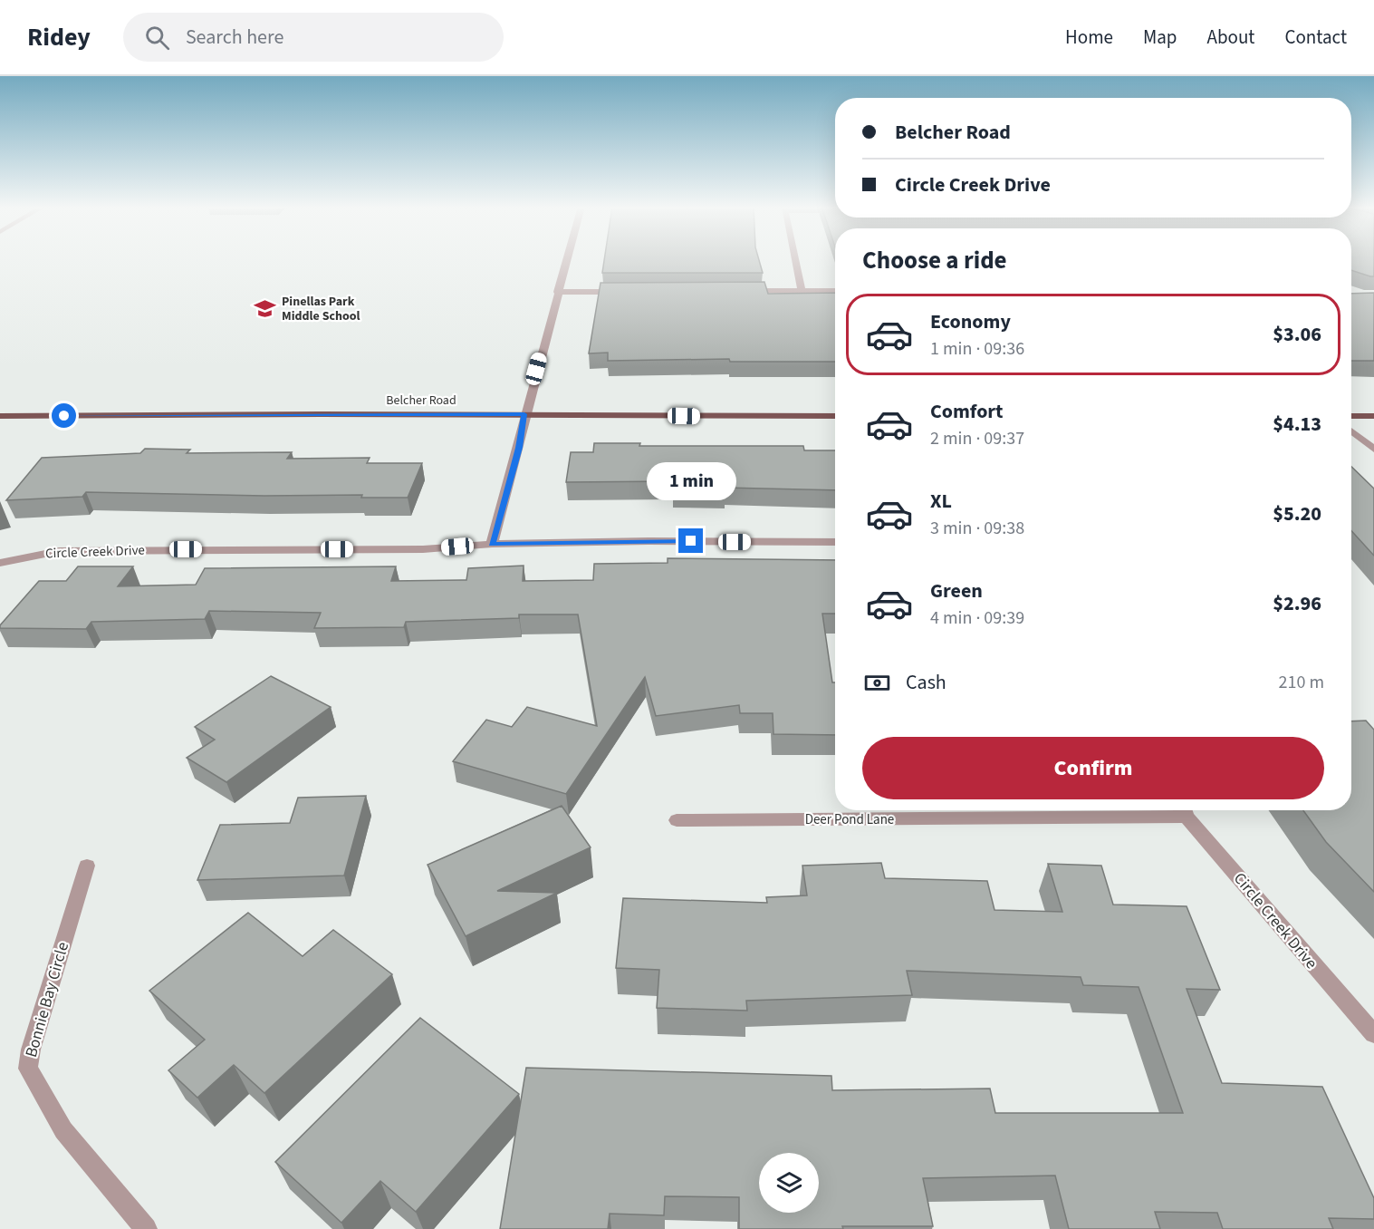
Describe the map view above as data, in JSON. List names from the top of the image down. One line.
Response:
{"streets":{"main road":["Belcher Road"],"street":["Circle Creek Drive","Deer Pond Lane","Bonnie Bay Circle"]},"crossings":[["Circle Creek Drive","Deer Pond Lane"]],"places":{"school or university":["Pinellas Park Middle School"]},"page":{"header":"Ridey","search":"Search here","nav":["Home","Map","About","Contact"],"banner":["Belcher Road","Circle Creek Drive"],"heading":"Choose a ride","list":[{"name":"Economy","note":"1 min · 09:36","value":"$3.06"},{"name":"Comfort","note":"2 min · 09:37","value":"$4.13"},{"name":"XL","note":"3 min · 09:38","value":"$5.20"},{"name":"Green","note":"4 min · 09:39","value":"$2.96"}],"bubble":"1 min","pay":["Cash","210 m"],"buttons":"Confirm"}}
